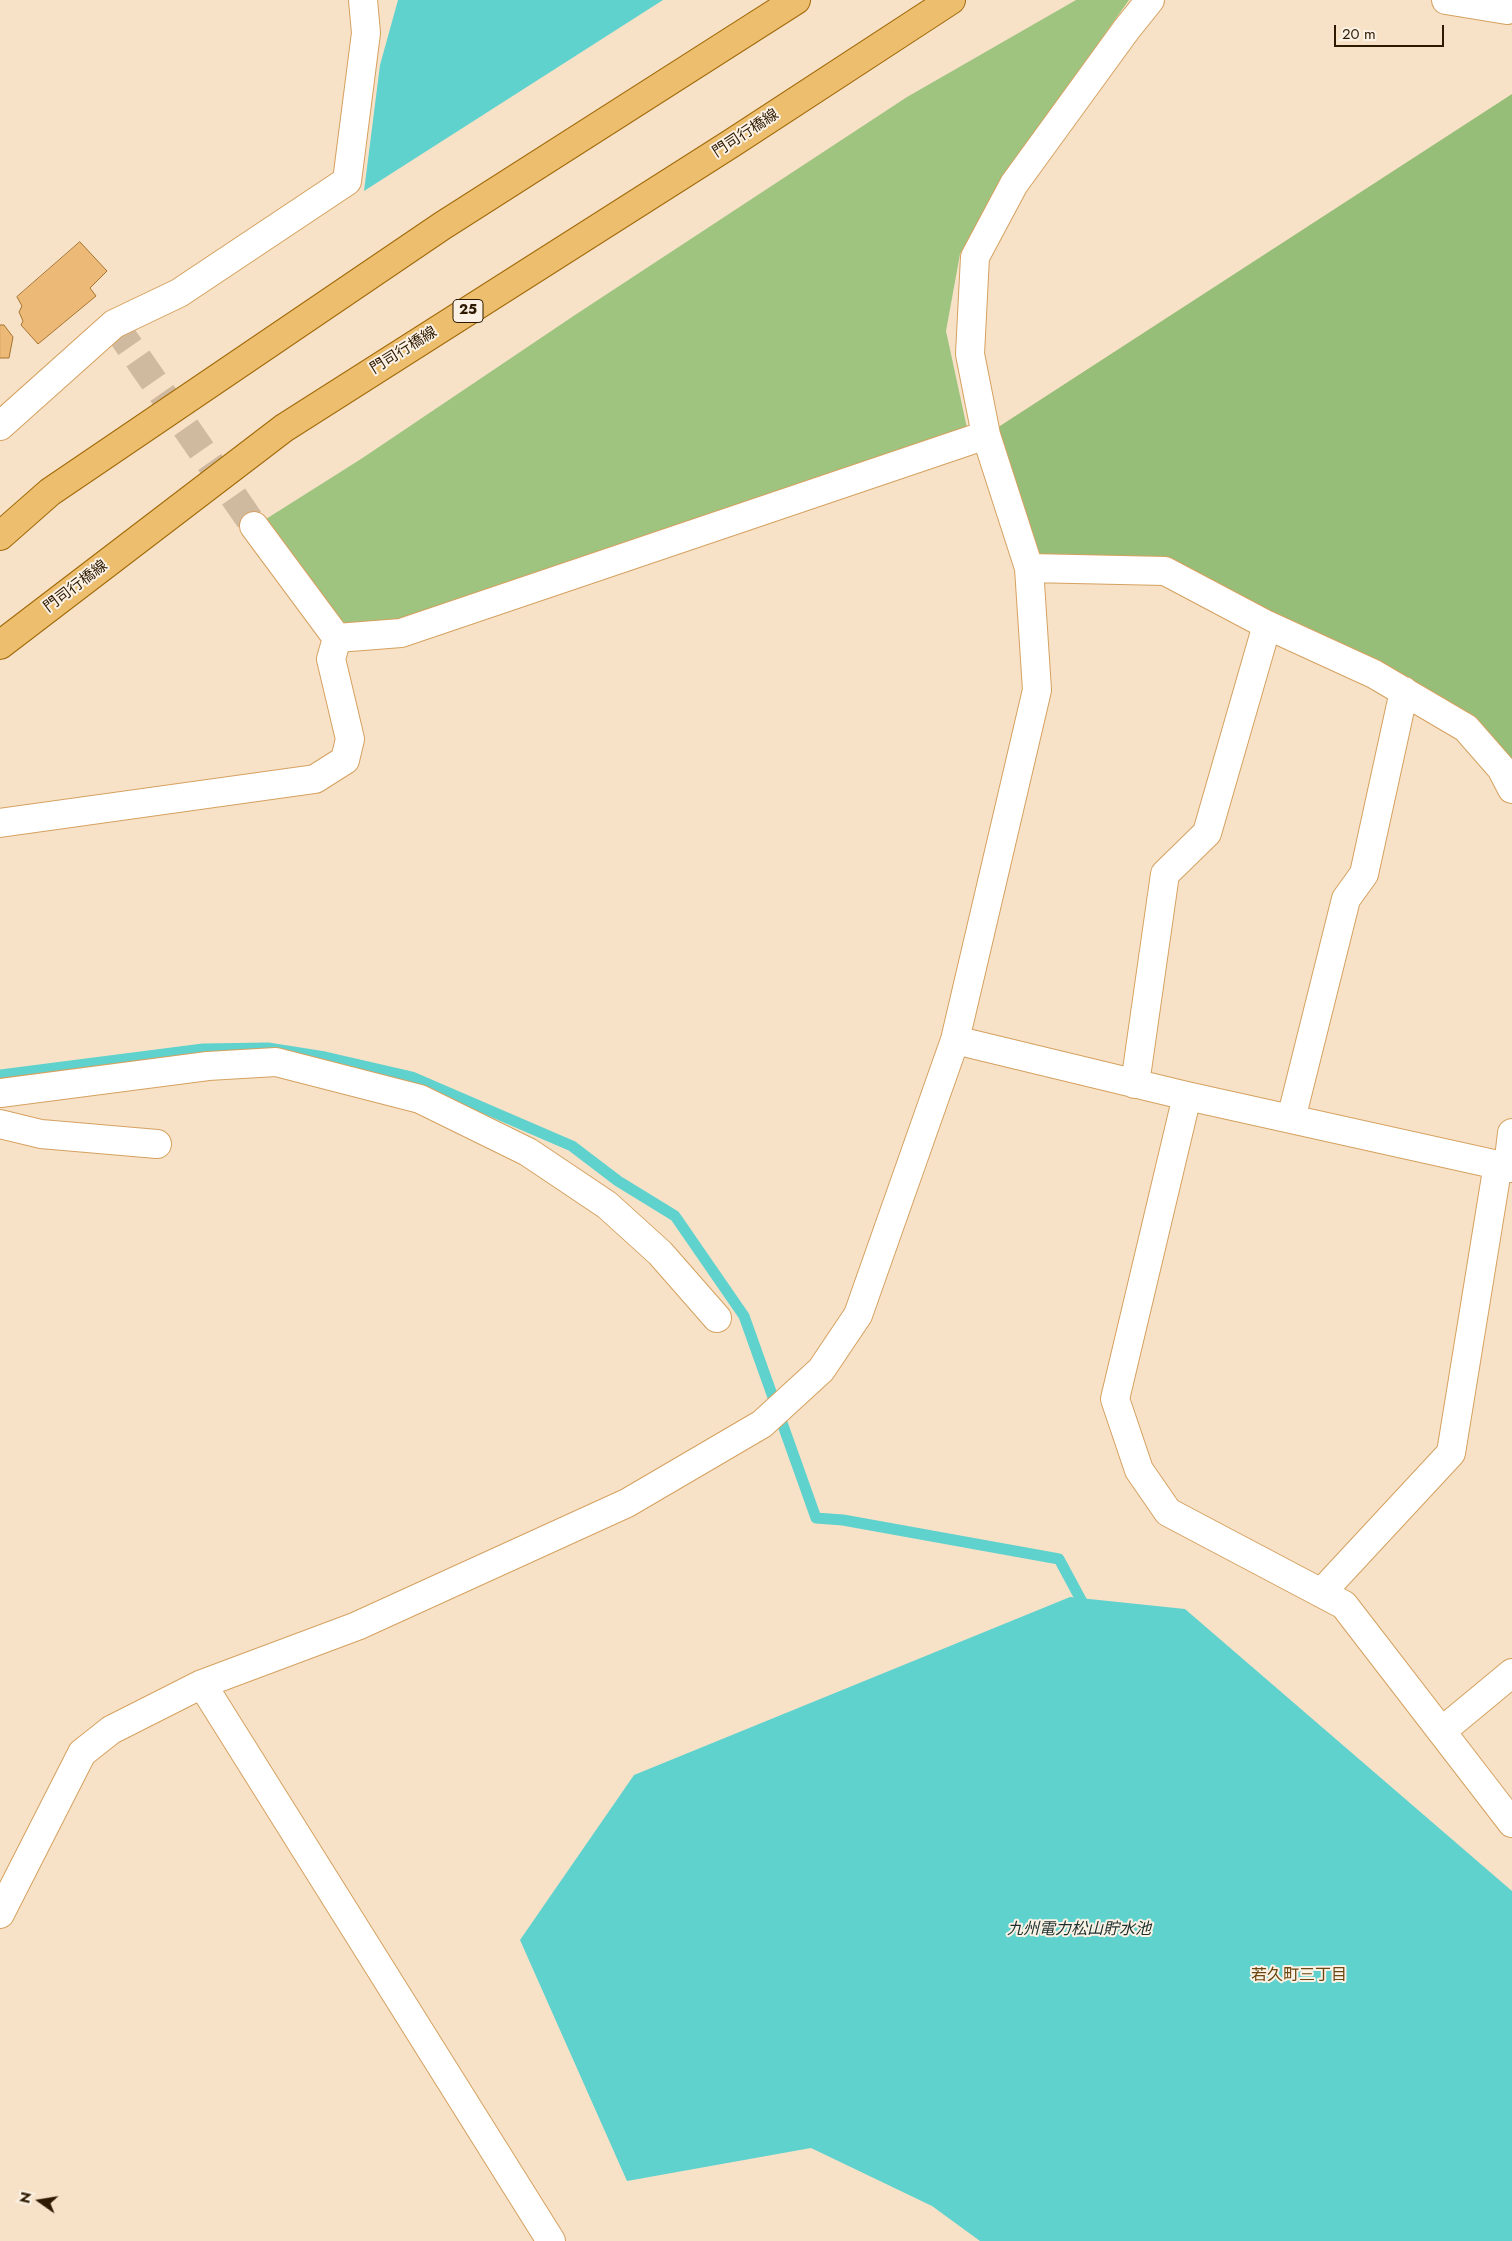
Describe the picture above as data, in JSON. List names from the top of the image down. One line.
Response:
{"streets":{"main road":["門司行橋線","25"]},"districts":["若久町三丁目"],"water":["九州電力松山貯水池"],"scale_bar":"20 m","north":"left"}
